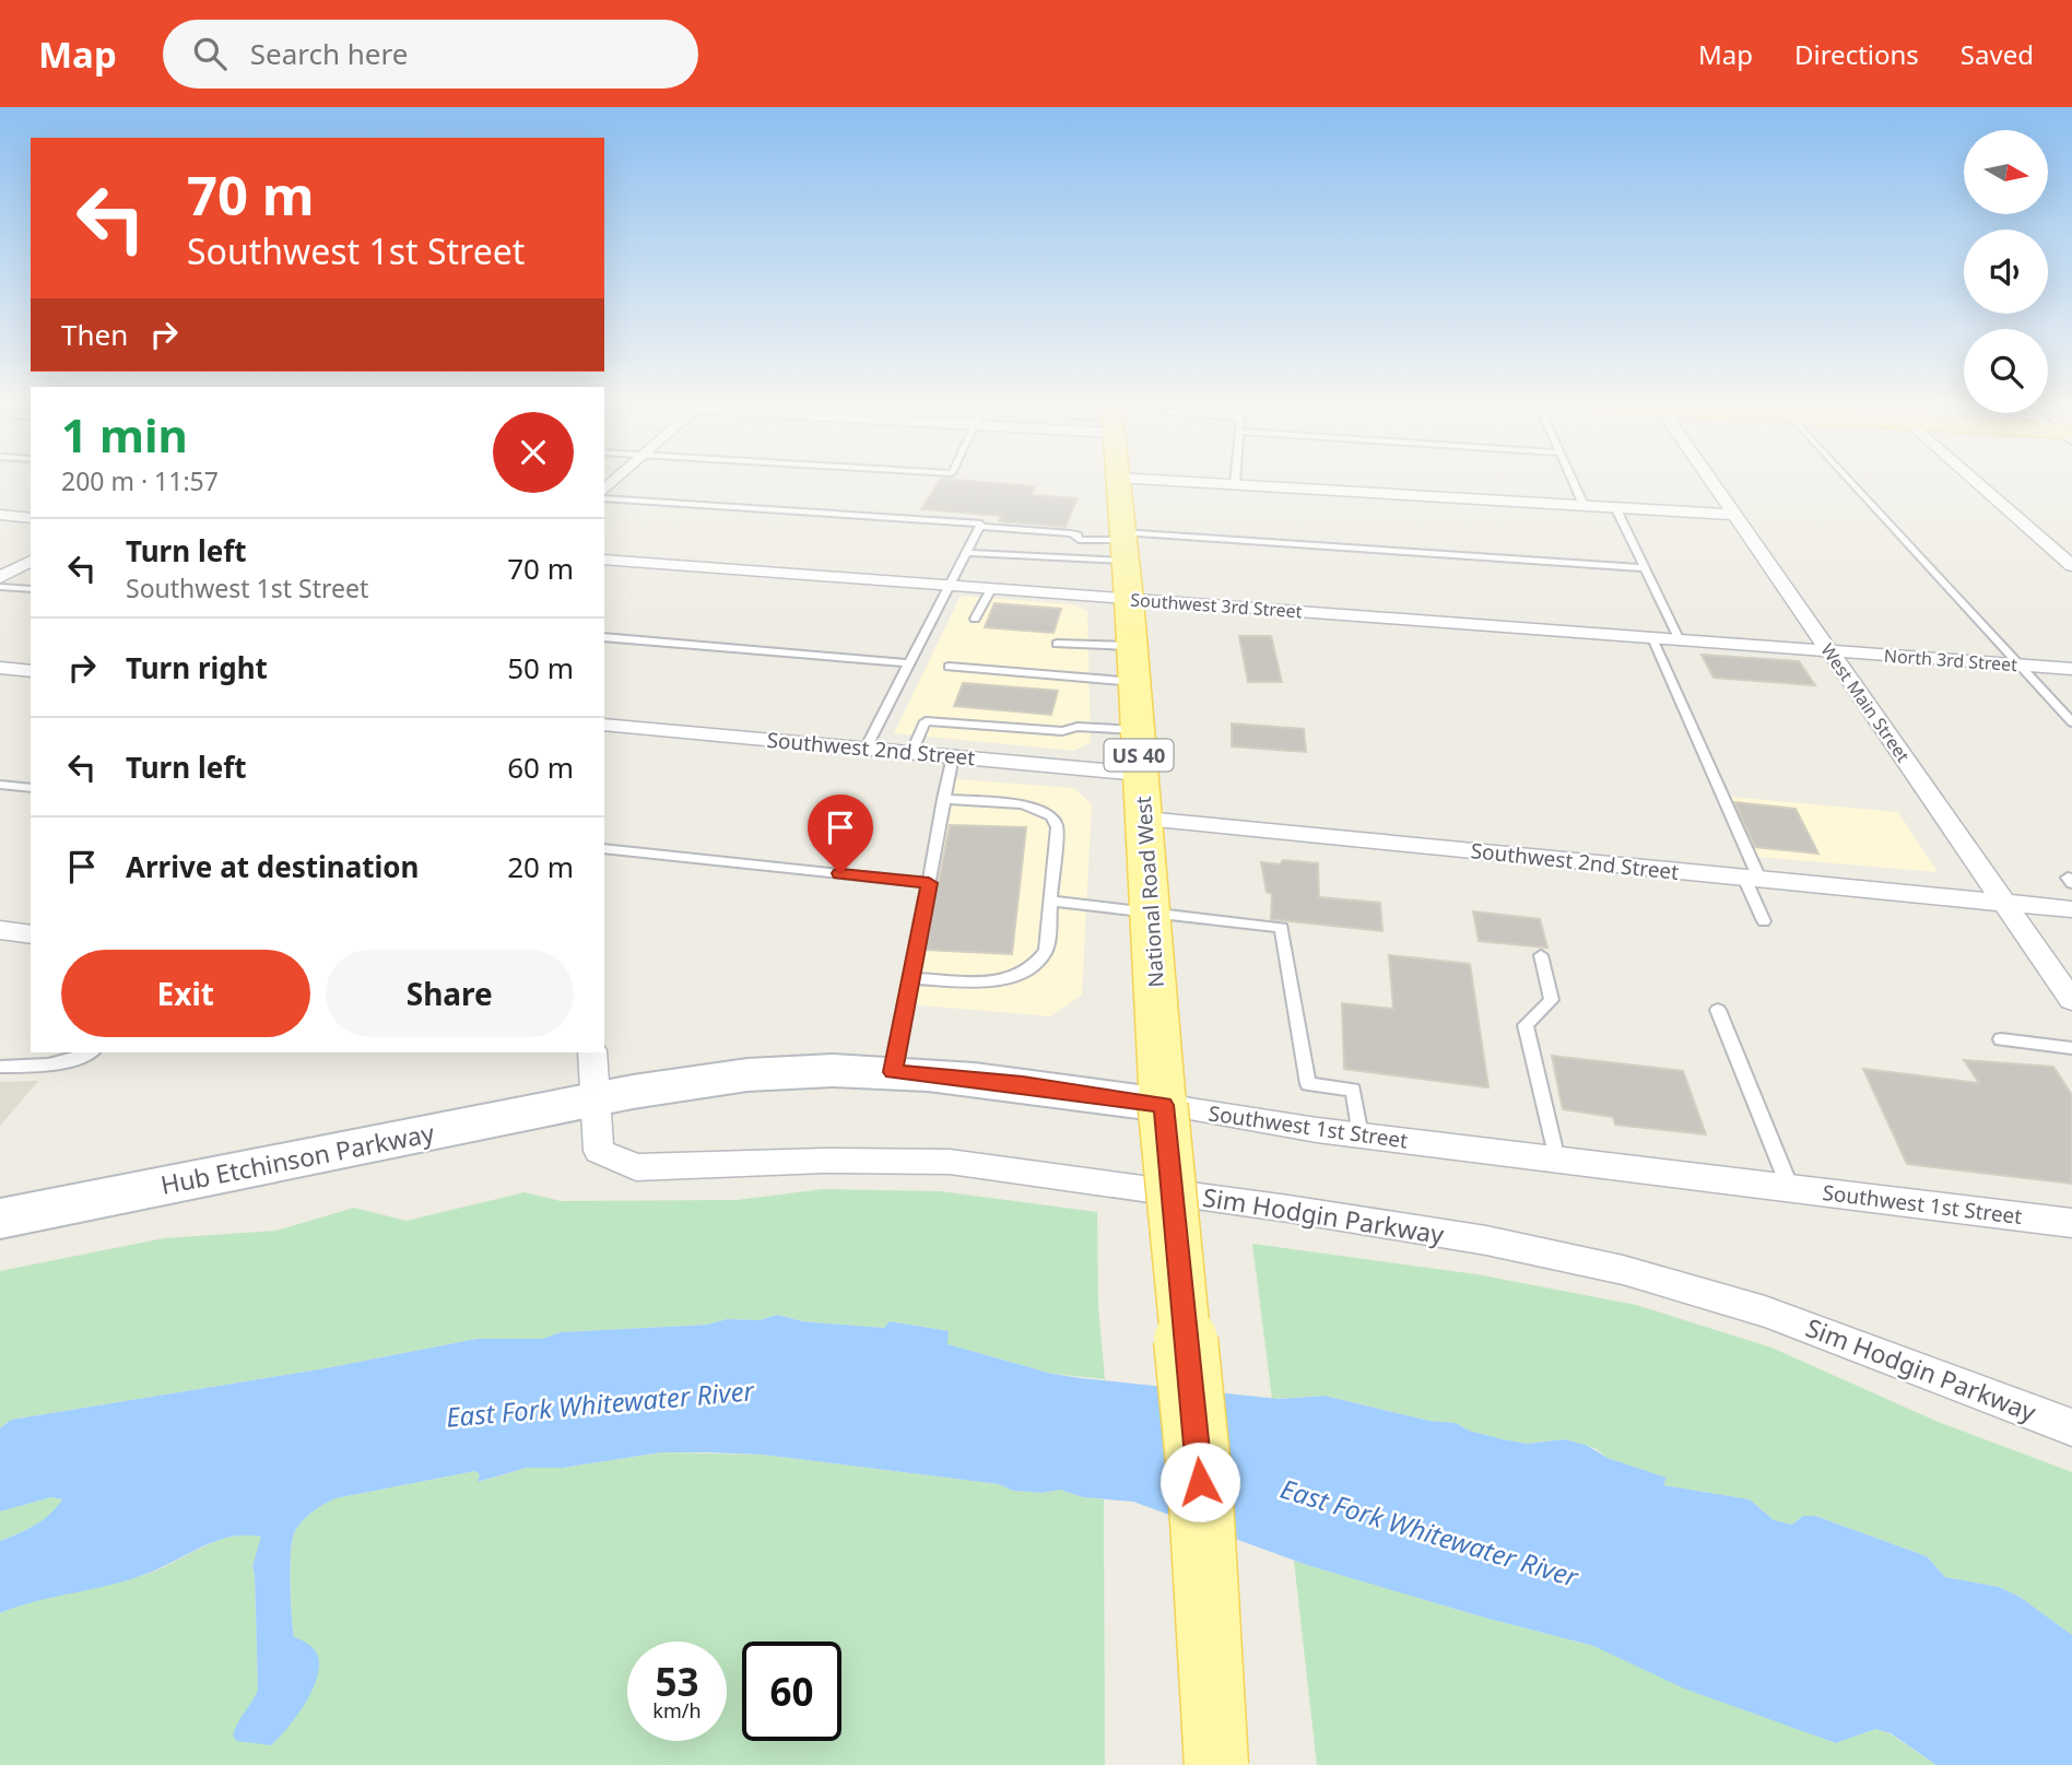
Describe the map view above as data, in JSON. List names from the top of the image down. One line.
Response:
{"streets":{"main road":["US 40","National Road West"],"street":["Southwest 3rd Street","North 3rd Street","West Main Street","Southwest 2nd Street","Southwest 1st Street","Hub Etchinson Parkway","Sim Hodgin Parkway"]},"crossings":[["Southwest 3rd Street","North 3rd Street"],["Southwest 3rd Street","West Main Street"],["Southwest 3rd Street","National Road West"],["North 3rd Street","West Main Street"],["West Main Street","Southwest 2nd Street"],["Southwest 2nd Street","National Road West"],["US 40","National Road West"],["US 40","Southwest 1st Street"],["National Road West","Southwest 1st Street"],["Southwest 1st Street","Hub Etchinson Parkway"],["Southwest 1st Street","Sim Hodgin Parkway"],["Hub Etchinson Parkway","Sim Hodgin Parkway"]],"water":["East Fork Whitewater River"],"north":"right","page":{"header":"Map","search":"Search here","nav":["Map","Directions","Saved"],"turn":["70 m","Southwest 1st Street"],"then":"Then","heading":["1 min","200 m · 11:57"],"list":[{"name":"Turn left","note":"Southwest 1st Street","value":"70 m"},{"name":"Turn right","value":"50 m"},{"name":"Turn left","value":"60 m"},{"name":"Arrive at destination","value":"20 m"}],"buttons":["Exit","Share"],"speed":"53 km/h","limit":"60"}}
